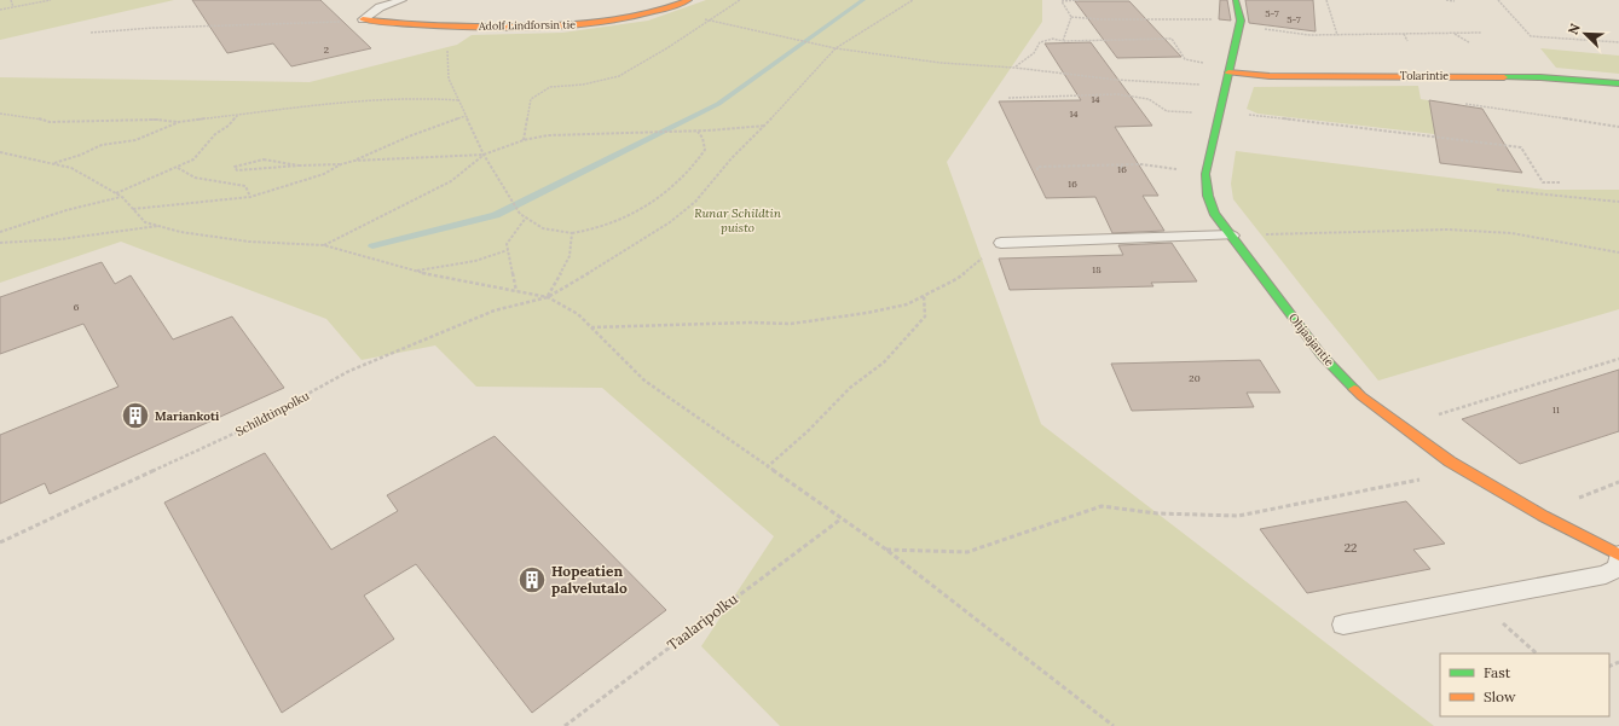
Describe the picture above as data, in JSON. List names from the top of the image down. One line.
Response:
{"streets":{"street":["Adolf Lindforsin tie","Tolarintie","Ohjaajantie"],"path":["Schildtinpolku","Taalaripolku"]},"crossings":[["Tolarintie","Ohjaajantie"]],"parks":["Runar Schildtin puisto"],"places":{"building":["Mariankoti","Hopeatien palvelutalo"]},"house_numbers":["5-7","5-7","2","14","14","16","16","18","6","20","11","22"],"legend":["Fast","Slow"],"north":"top left"}
